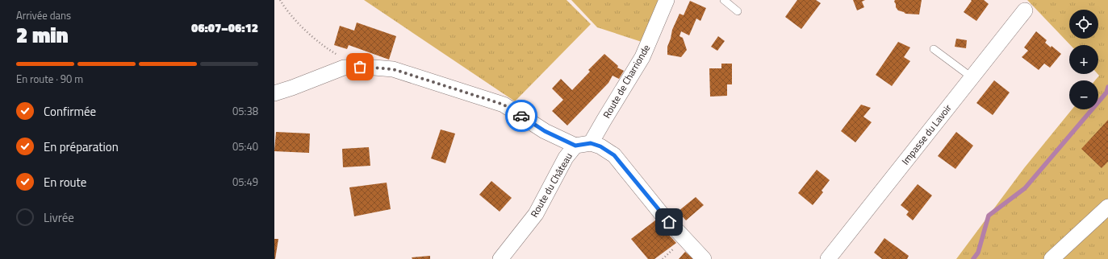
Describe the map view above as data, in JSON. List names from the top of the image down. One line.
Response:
{"streets":{"street":["Route de Charrionde","Impasse du Lavoir","Route du Château"]},"crossings":[["Route de Charrionde","Route du Château"]],"page":{"heading":["2 min","Arrivée dans","06:07–06:12"],"map_buttons":["+","−"],"bar":"En route · 90 m","list":[["Confirmée","05:38"],["En préparation","05:40"],["En route","05:49"],"Livrée"]}}
